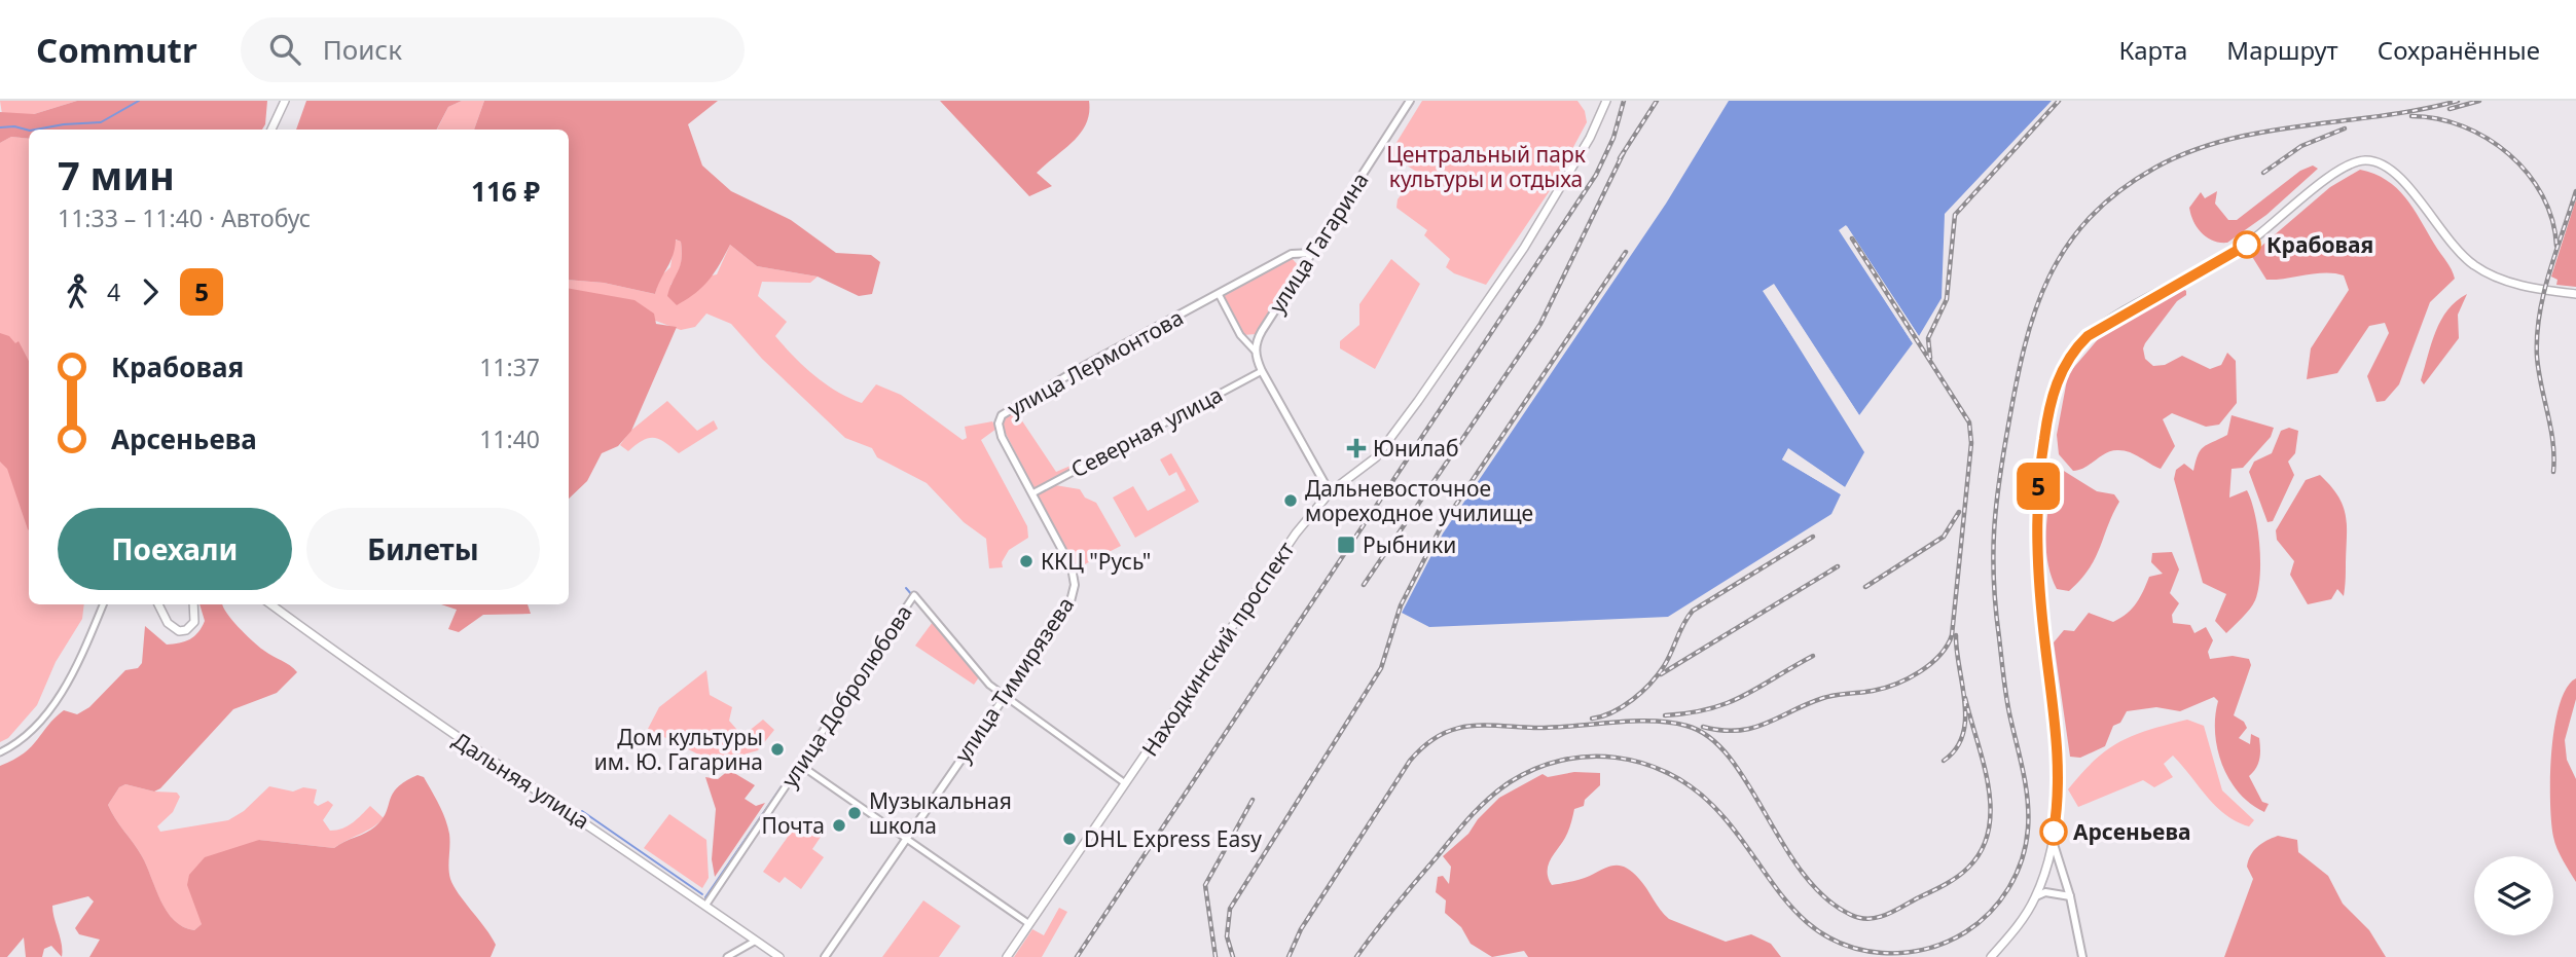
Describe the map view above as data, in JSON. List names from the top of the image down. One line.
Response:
{"streets":{"main road":["улица Гагарина","улица Лермонтова","Находкинский проспект","улица Тимирязева","Дальняя улица"],"street":["Северная улица","улица Добролюбова"]},"crossings":[["улица Гагарина","улица Лермонтова"],["улица Лермонтова","Северная улица"],["улица Лермонтова","улица Тимирязева"],["улица Тимирязева","улица Добролюбова"],["улица Добролюбова","Дальняя улица"]],"parks":["Центральный парк культуры и отдыха"],"places":{"other":["Крабовая","Дальневосточное мореходное училище","ККЦ \"Русь\"","Дом культуры им. Ю. Гагарина","Музыкальная школа","Почта","Арсеньева","DHL Express Easy"],"health":["Юнилаб"],"transit":["Рыбники"]},"lines":["bus line 5"],"page":{"header":"Commutr","search":"Поиск","nav":["Карта","Маршрут","Сохранённые"],"on_map":"5","heading":["7 мин","11:33 – 11:40 · Автобус","116 ₽"],"legs":["4","5"],"list":[{"name":"Крабовая","value":"11:37"},{"name":"Арсеньева","value":"11:40"}],"buttons":["Поехали","Билеты"]}}
